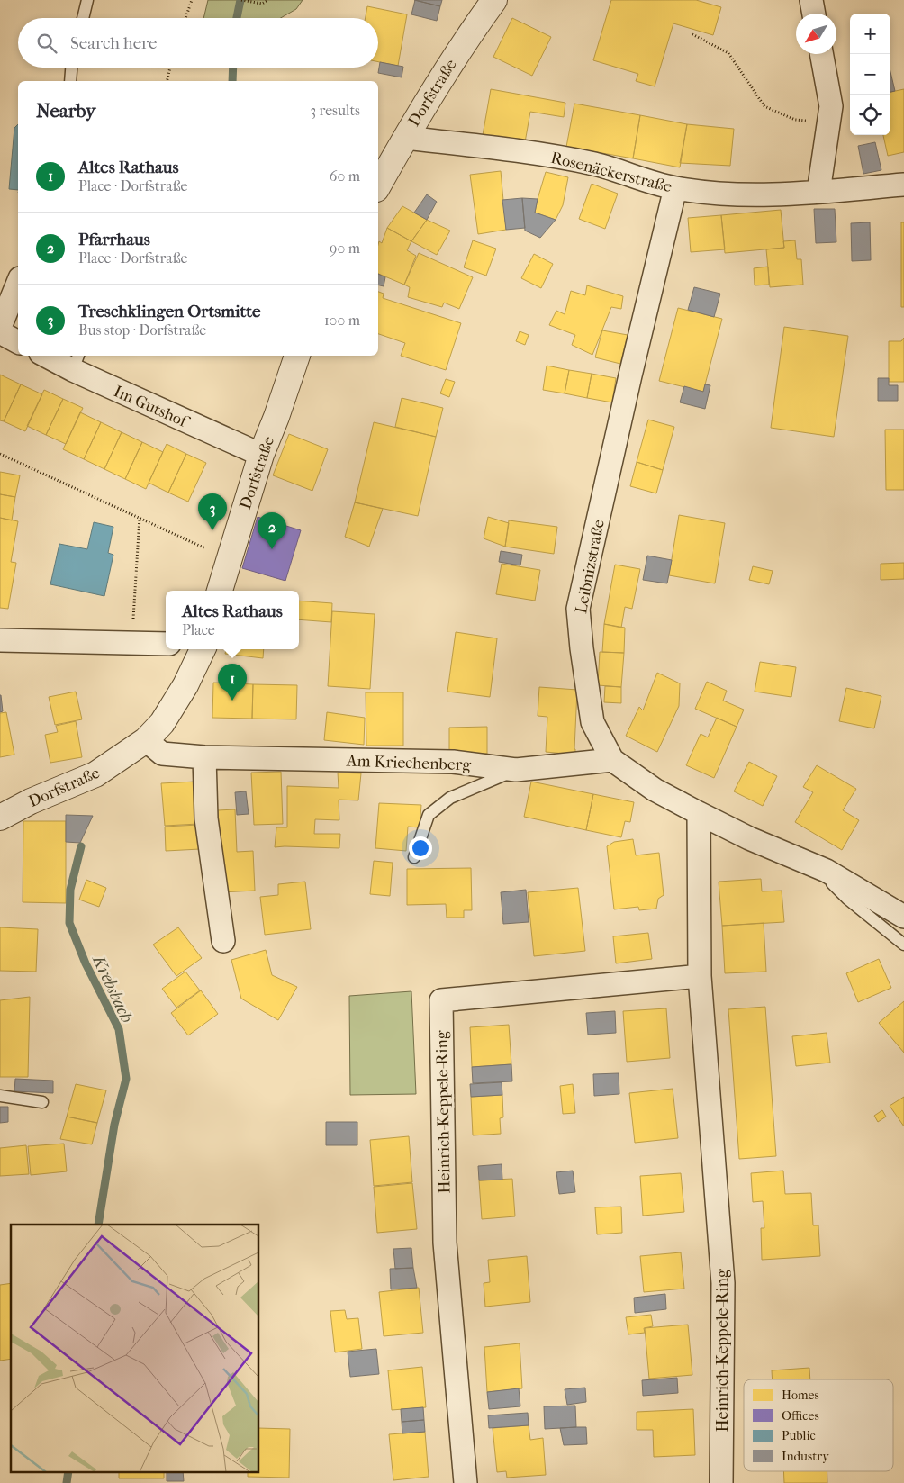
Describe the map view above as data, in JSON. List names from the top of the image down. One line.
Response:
{"streets":{"street":["Dorfstraße","Rosenäckerstraße","Im Gutshof","Leibnizstraße","Am Kriechenberg","Heinrich-Keppele-Ring"]},"crossings":[["Dorfstraße","Rosenäckerstraße"],["Dorfstraße","Im Gutshof"],["Dorfstraße","Am Kriechenberg"],["Rosenäckerstraße","Leibnizstraße"],["Leibnizstraße","Am Kriechenberg"],["Leibnizstraße","Heinrich-Keppele-Ring"]],"water":["Krebsbach"],"legend":["Homes","Offices","Public","Industry"],"north":"bottom left","page":{"map_buttons":["+","−"],"search":"Search here","heading":["Nearby","3 results"],"list":[{"mark":"1","name":"Altes Rathaus","note":"Place · Dorfstraße","value":"60 m"},{"mark":"2","name":"Pfarrhaus","note":"Place · Dorfstraße","value":"90 m"},{"mark":"3","name":"Treschklingen Ortsmitte","note":"Bus stop · Dorfstraße","value":"100 m"}],"pins":["3","2","1"],"popup":["Altes Rathaus","Place"]}}
